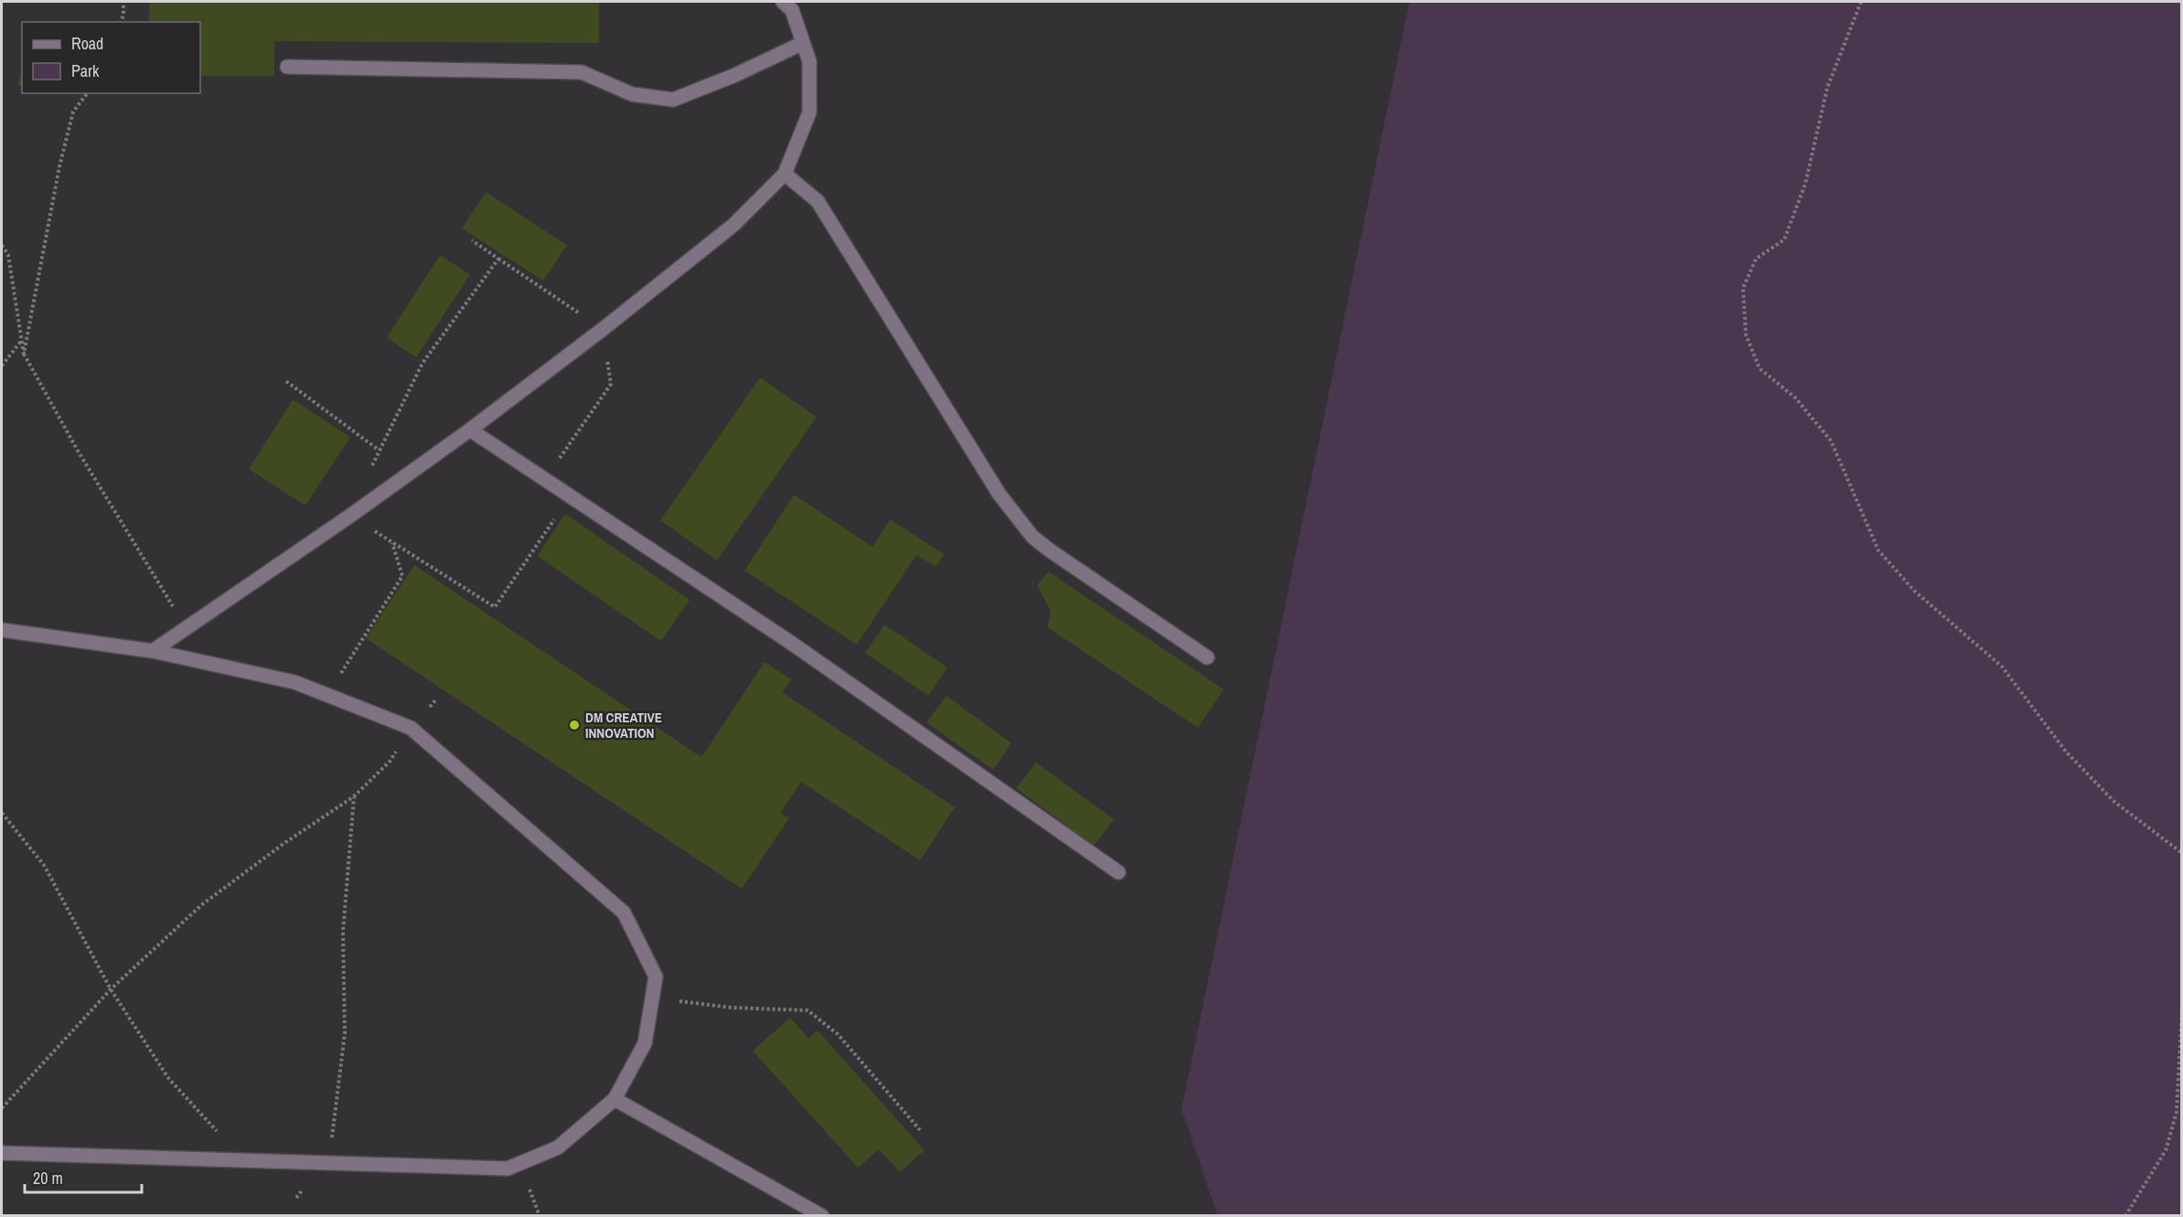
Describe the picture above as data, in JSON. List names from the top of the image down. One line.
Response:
{"places":["DM CREATIVE INNOVATION"],"legend":["Road","Park"],"scale_bar":"20 m"}
